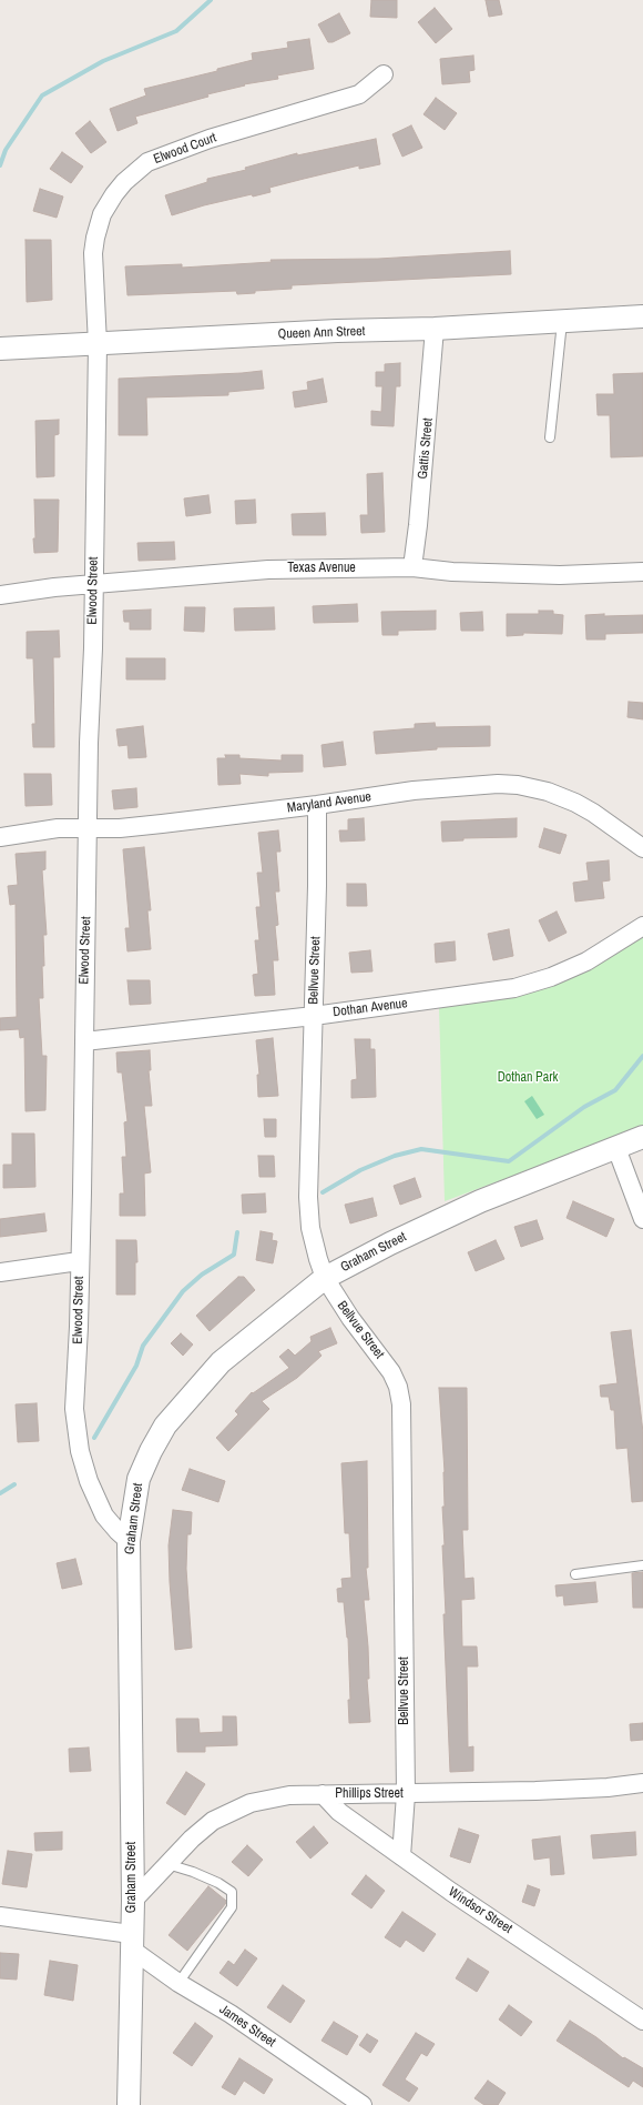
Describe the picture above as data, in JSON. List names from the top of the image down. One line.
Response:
{"streets":{"street":["Elwood Court","Queen Ann Street","Gattis Street","Texas Avenue","Elwood Street","Maryland Avenue","Bellvue Street","Dothan Avenue","Graham Street","Phillips Street","Windsor Street","James Street"]},"crossings":[["Elwood Court","Queen Ann Street"],["Elwood Court","Elwood Street"],["Queen Ann Street","Gattis Street"],["Queen Ann Street","Elwood Street"],["Gattis Street","Texas Avenue"],["Texas Avenue","Elwood Street"],["Elwood Street","Maryland Avenue"],["Elwood Street","Dothan Avenue"],["Elwood Street","Graham Street"],["Maryland Avenue","Bellvue Street"],["Bellvue Street","Dothan Avenue"],["Bellvue Street","Graham Street"],["Bellvue Street","Phillips Street"],["Bellvue Street","Windsor Street"],["Graham Street","Phillips Street"],["Graham Street","James Street"],["Phillips Street","Windsor Street"]],"parks":["Dothan Park"]}
